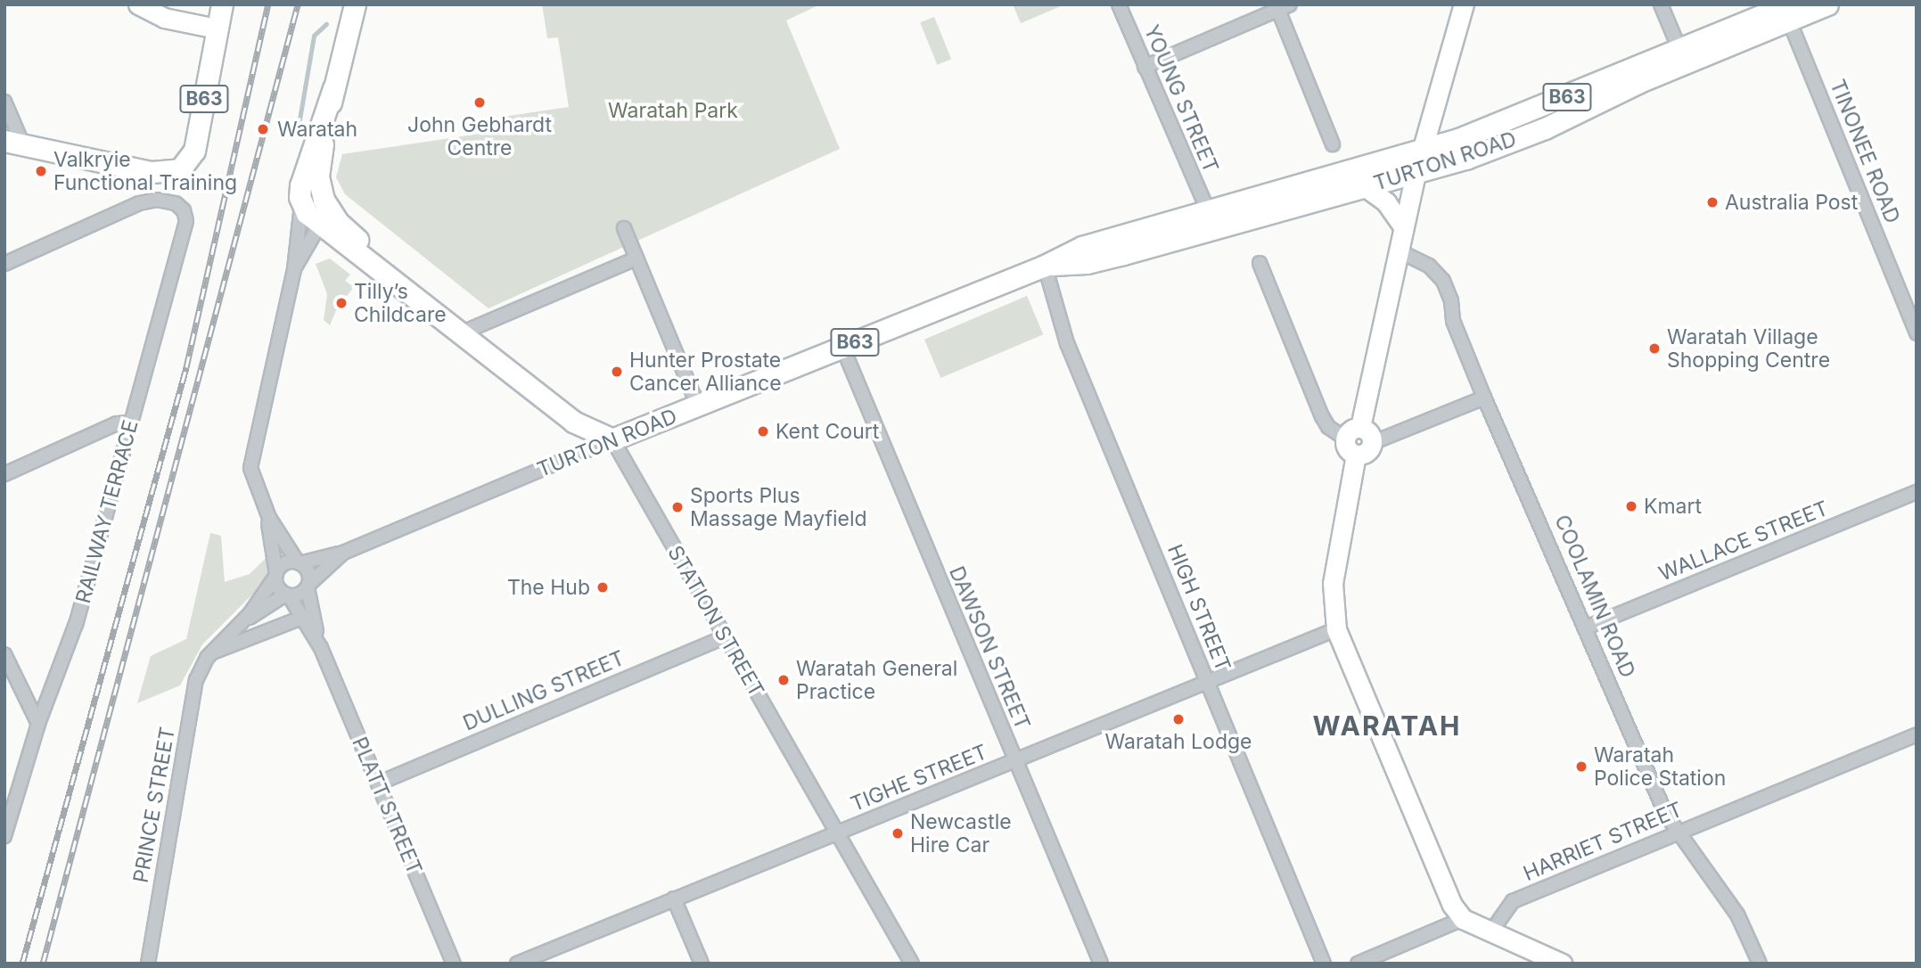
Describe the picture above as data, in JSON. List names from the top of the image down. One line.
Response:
{"streets":{"main road":["B63","TURTON ROAD"],"street":["YOUNG STREET","TINONEE ROAD","RAILWAY TERRACE","WALLACE STREET","COOLAMIN ROAD","HIGH STREET","STATION STREET","DAWSON STREET","DULLING STREET","TIGHE STREET","PRINCE STREET","PLATT STREET","HARRIET STREET"]},"crossings":[["YOUNG STREET","TURTON ROAD"],["TINONEE ROAD","TURTON ROAD"],["TURTON ROAD","HIGH STREET"],["TURTON ROAD","STATION STREET"],["TURTON ROAD","DAWSON STREET"],["TURTON ROAD","PRINCE STREET"],["TURTON ROAD","PLATT STREET"],["WALLACE STREET","COOLAMIN ROAD"],["COOLAMIN ROAD","HARRIET STREET"],["HIGH STREET","TIGHE STREET"],["STATION STREET","DULLING STREET"],["STATION STREET","TIGHE STREET"],["DAWSON STREET","TIGHE STREET"],["DULLING STREET","PLATT STREET"],["PRINCE STREET","PLATT STREET"]],"districts":["WARATAH"],"parks":["Waratah Park"],"places":["John Gebhardt Centre","Waratah","Valkryie Functional Training","Australia Post","Tilly’s Childcare","Waratah Village Shopping Centre","Hunter Prostate Cancer Alliance","Kent Court","Kmart","Sports Plus Massage Mayfield","The Hub","Waratah General Practice","Waratah Lodge","Waratah Police Station","Newcastle Hire Car"]}
